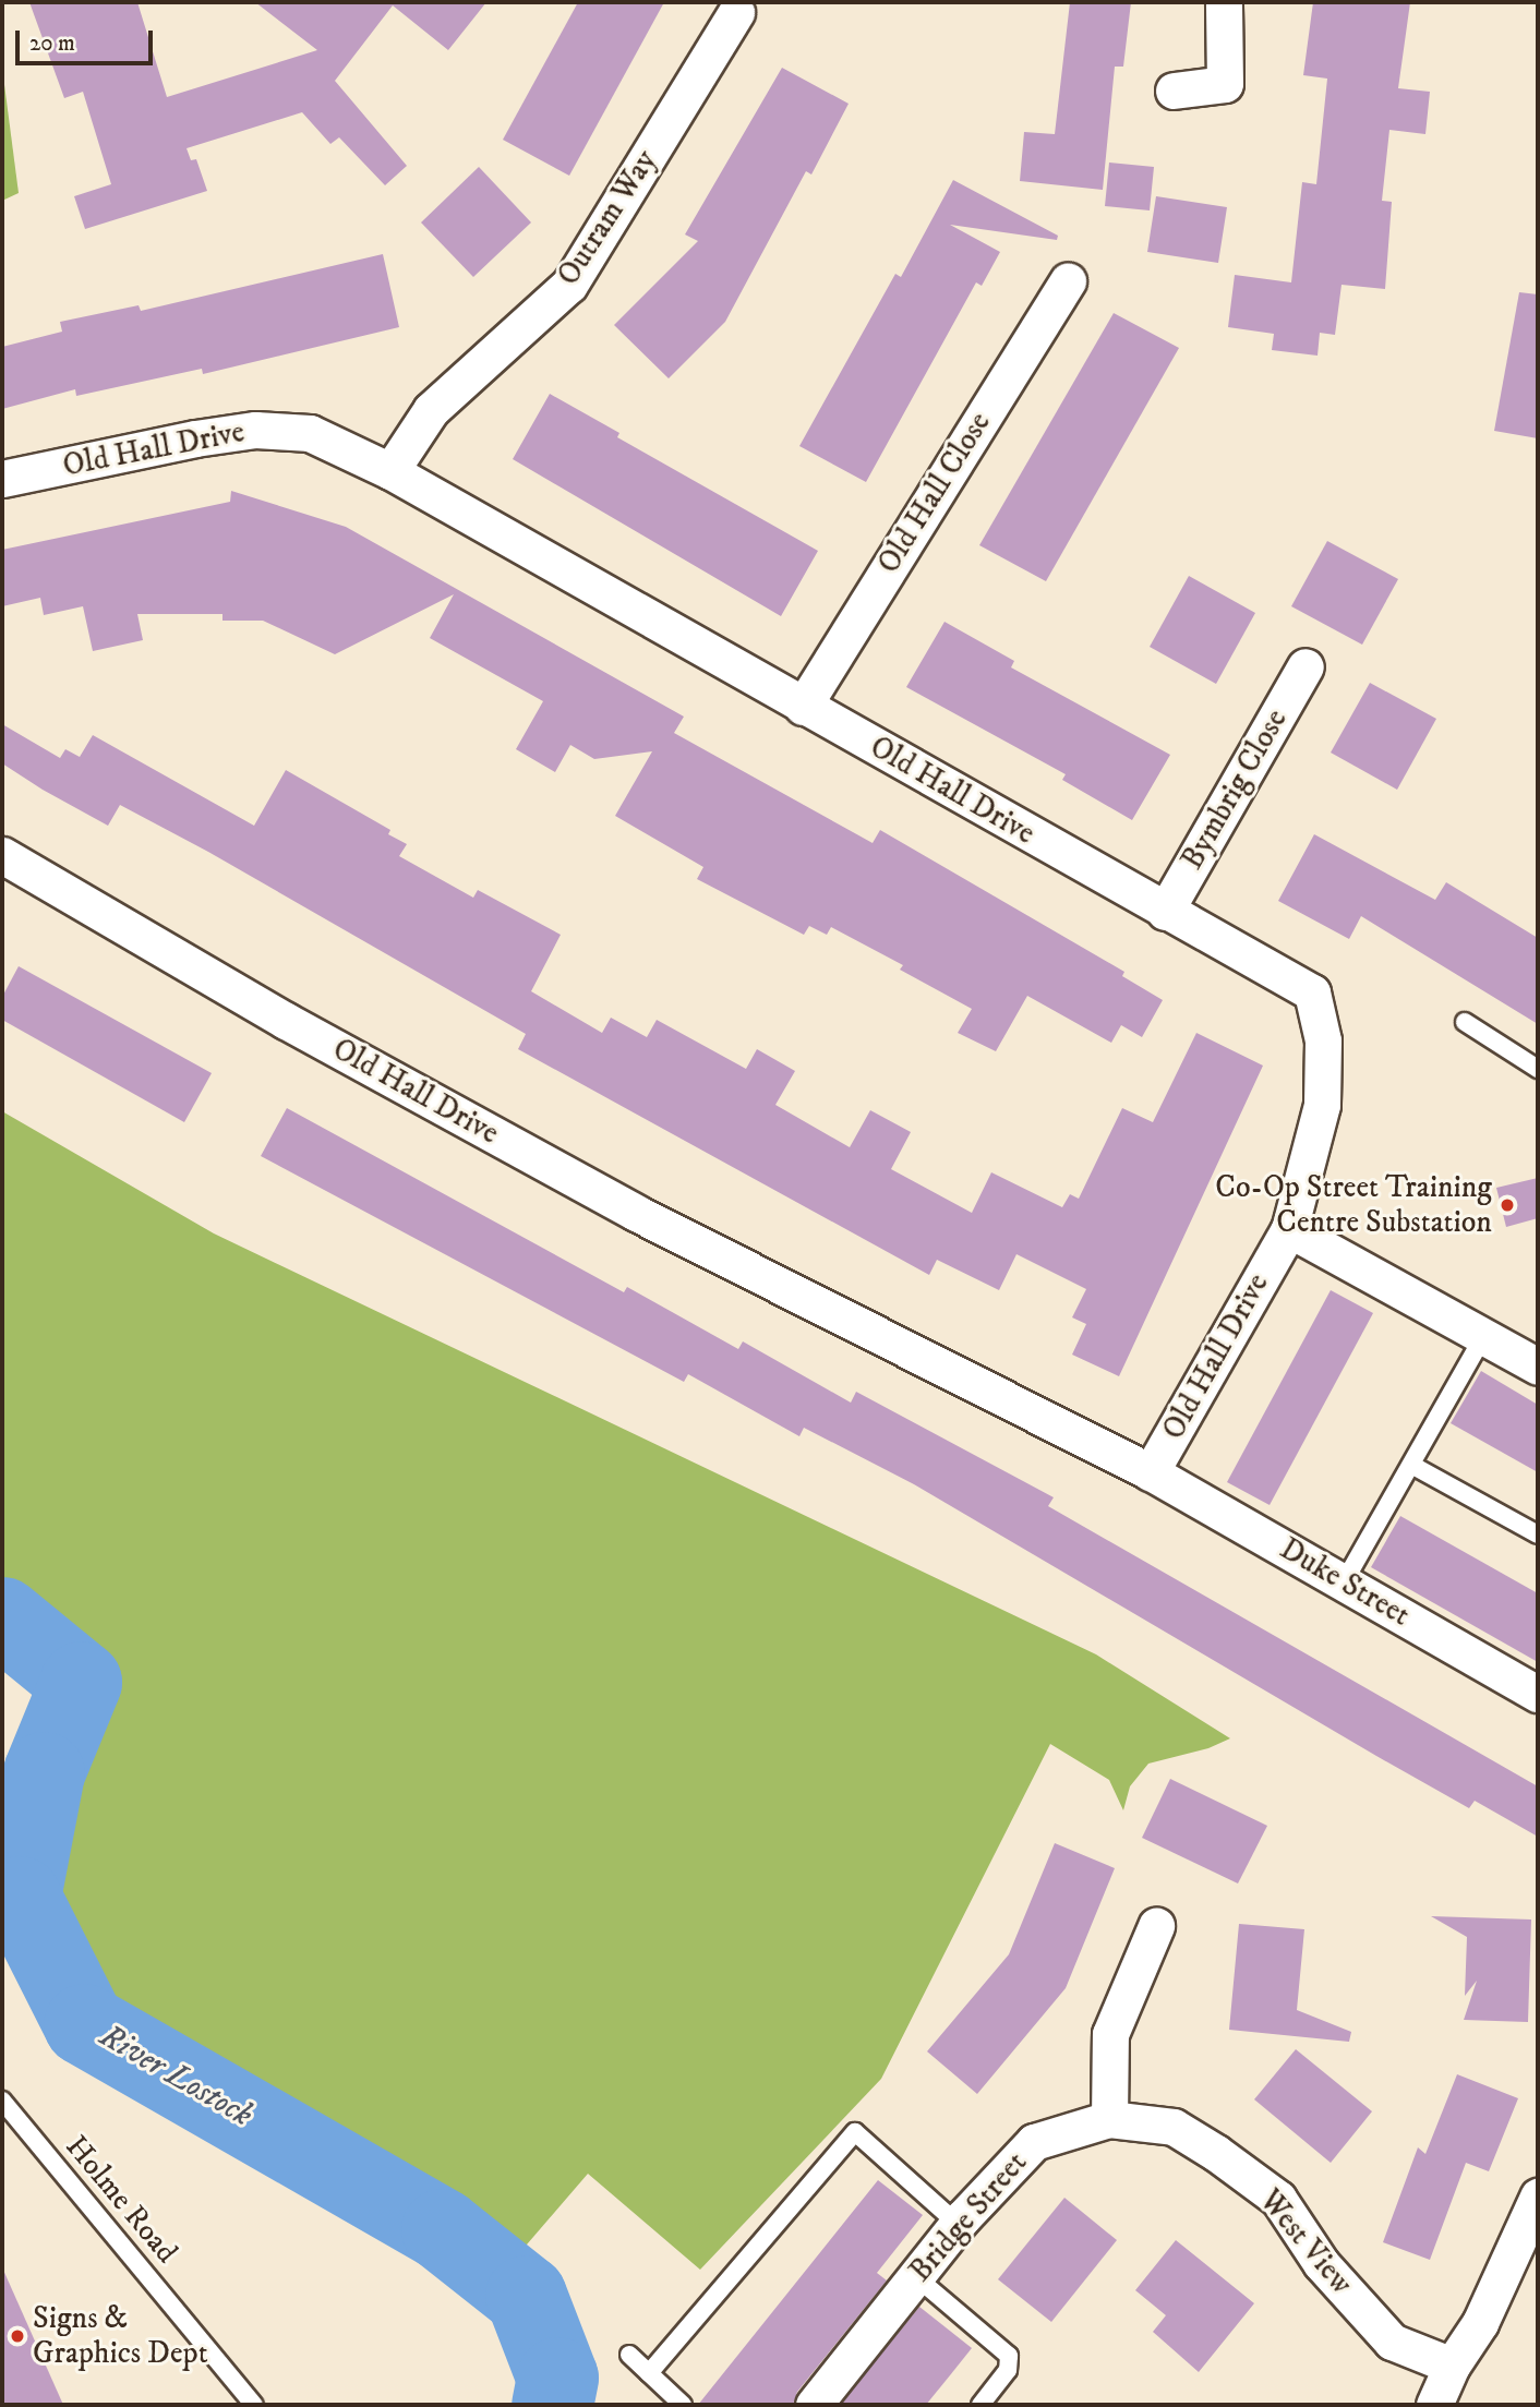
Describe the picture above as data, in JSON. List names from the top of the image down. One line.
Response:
{"streets":{"street":["Outram Way","Old Hall Drive","Old Hall Close","Bymbrig Close","Duke Street","Bridge Street","West View"],"lane":["Holme Road"]},"crossings":[["Outram Way","Old Hall Drive"],["Old Hall Drive","Old Hall Close"],["Old Hall Drive","Bymbrig Close"],["Old Hall Drive","Duke Street"],["Bridge Street","West View"]],"water":["River Lostock"],"places":["Co-Op Street Training Centre Substation","Signs & Graphics Dept"],"scale_bar":"20 m"}
